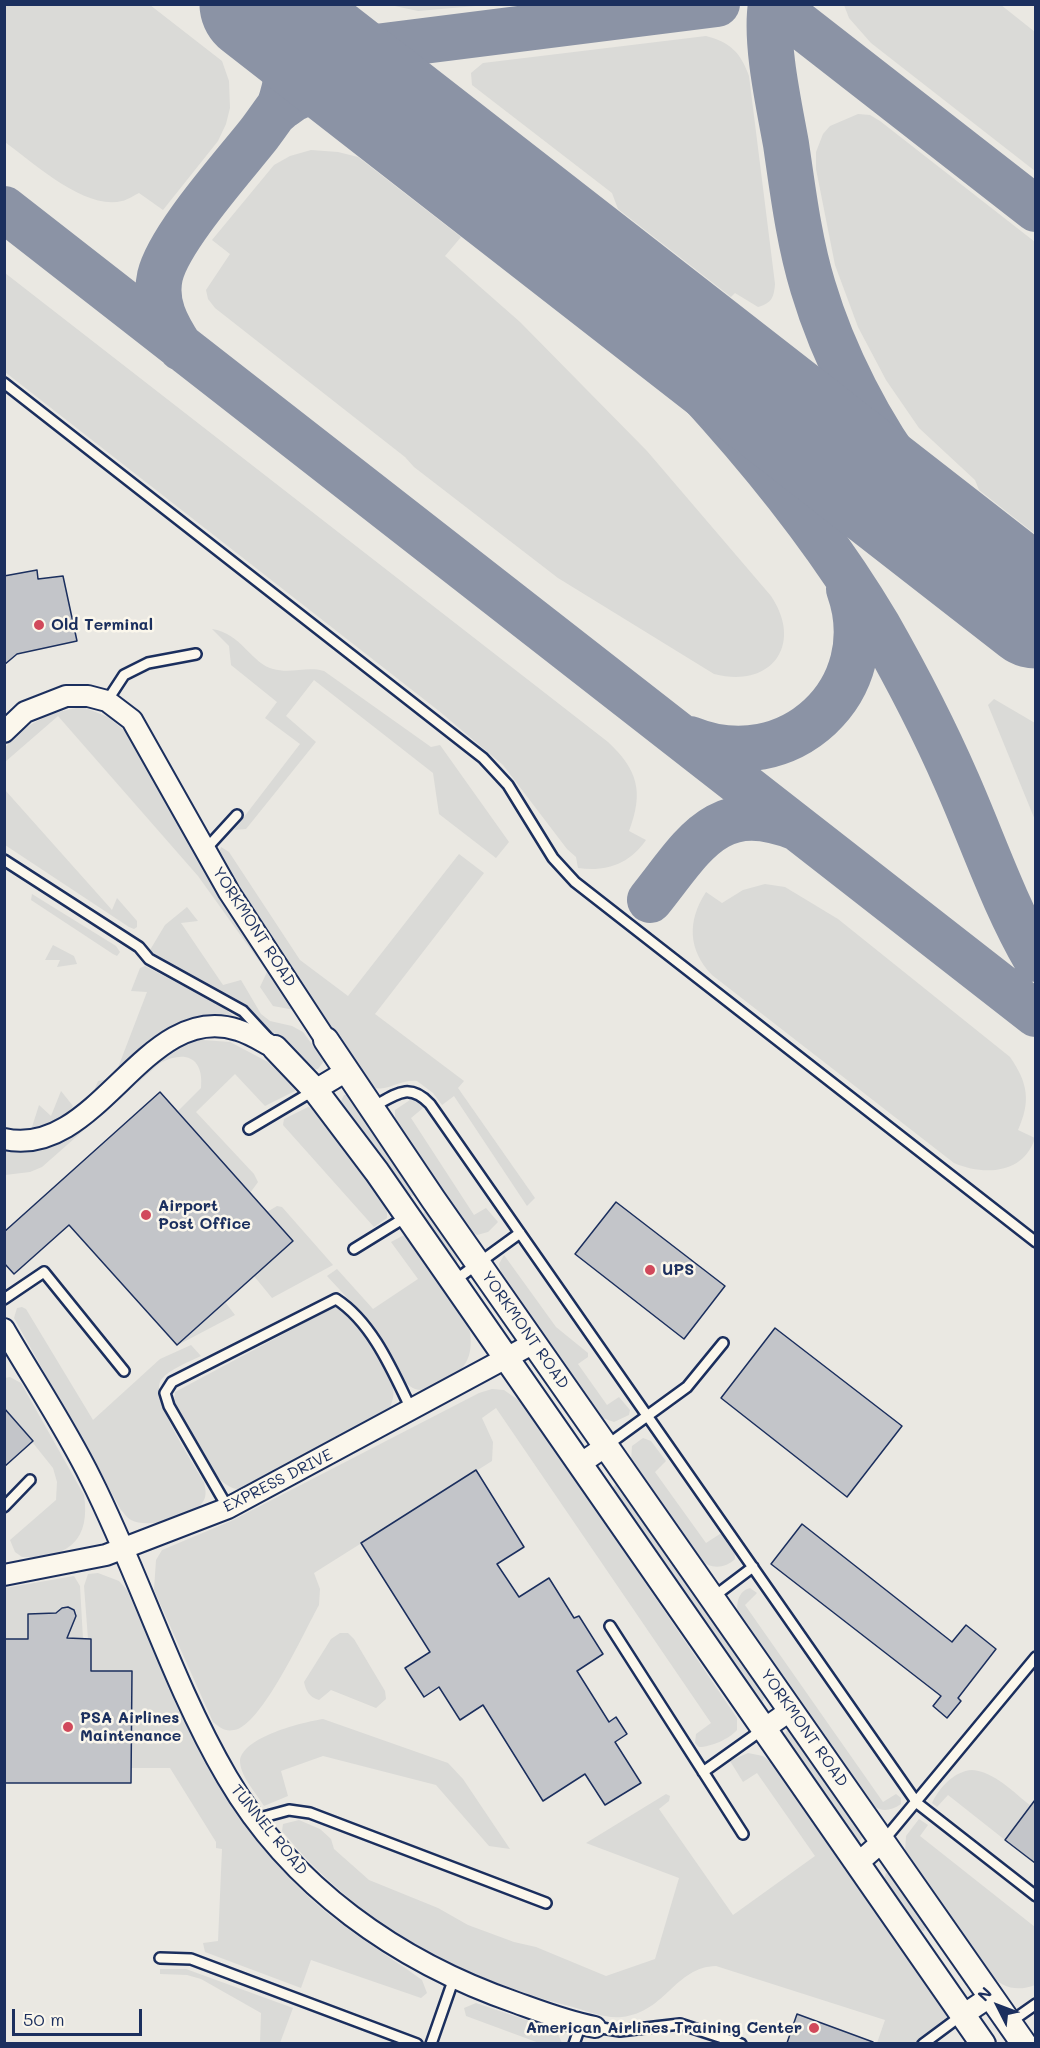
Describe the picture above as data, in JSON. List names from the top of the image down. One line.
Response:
{"streets":{"street":["YORKMONT ROAD","EXPRESS DRIVE","TUNNEL ROAD"]},"crossings":[["YORKMONT ROAD","EXPRESS DRIVE"],["EXPRESS DRIVE","TUNNEL ROAD"]],"places":["Old Terminal","Airport Post Office","UPS","PSA Airlines Maintenance","American Airlines Training Center"],"scale_bar":"50 m","north":"top left"}
